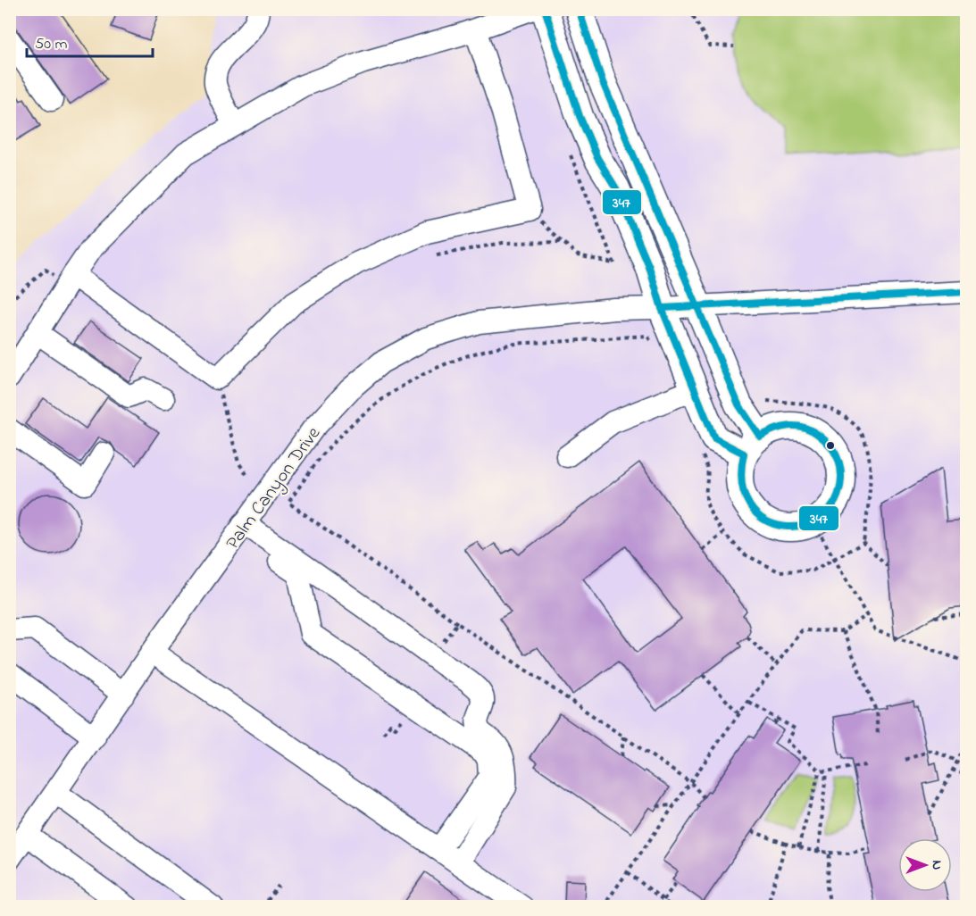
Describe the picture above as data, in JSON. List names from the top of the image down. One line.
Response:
{"streets":{"street":["Palm Canyon Drive"]},"lines":["transit line 347"],"scale_bar":"50 m","north":"right"}
